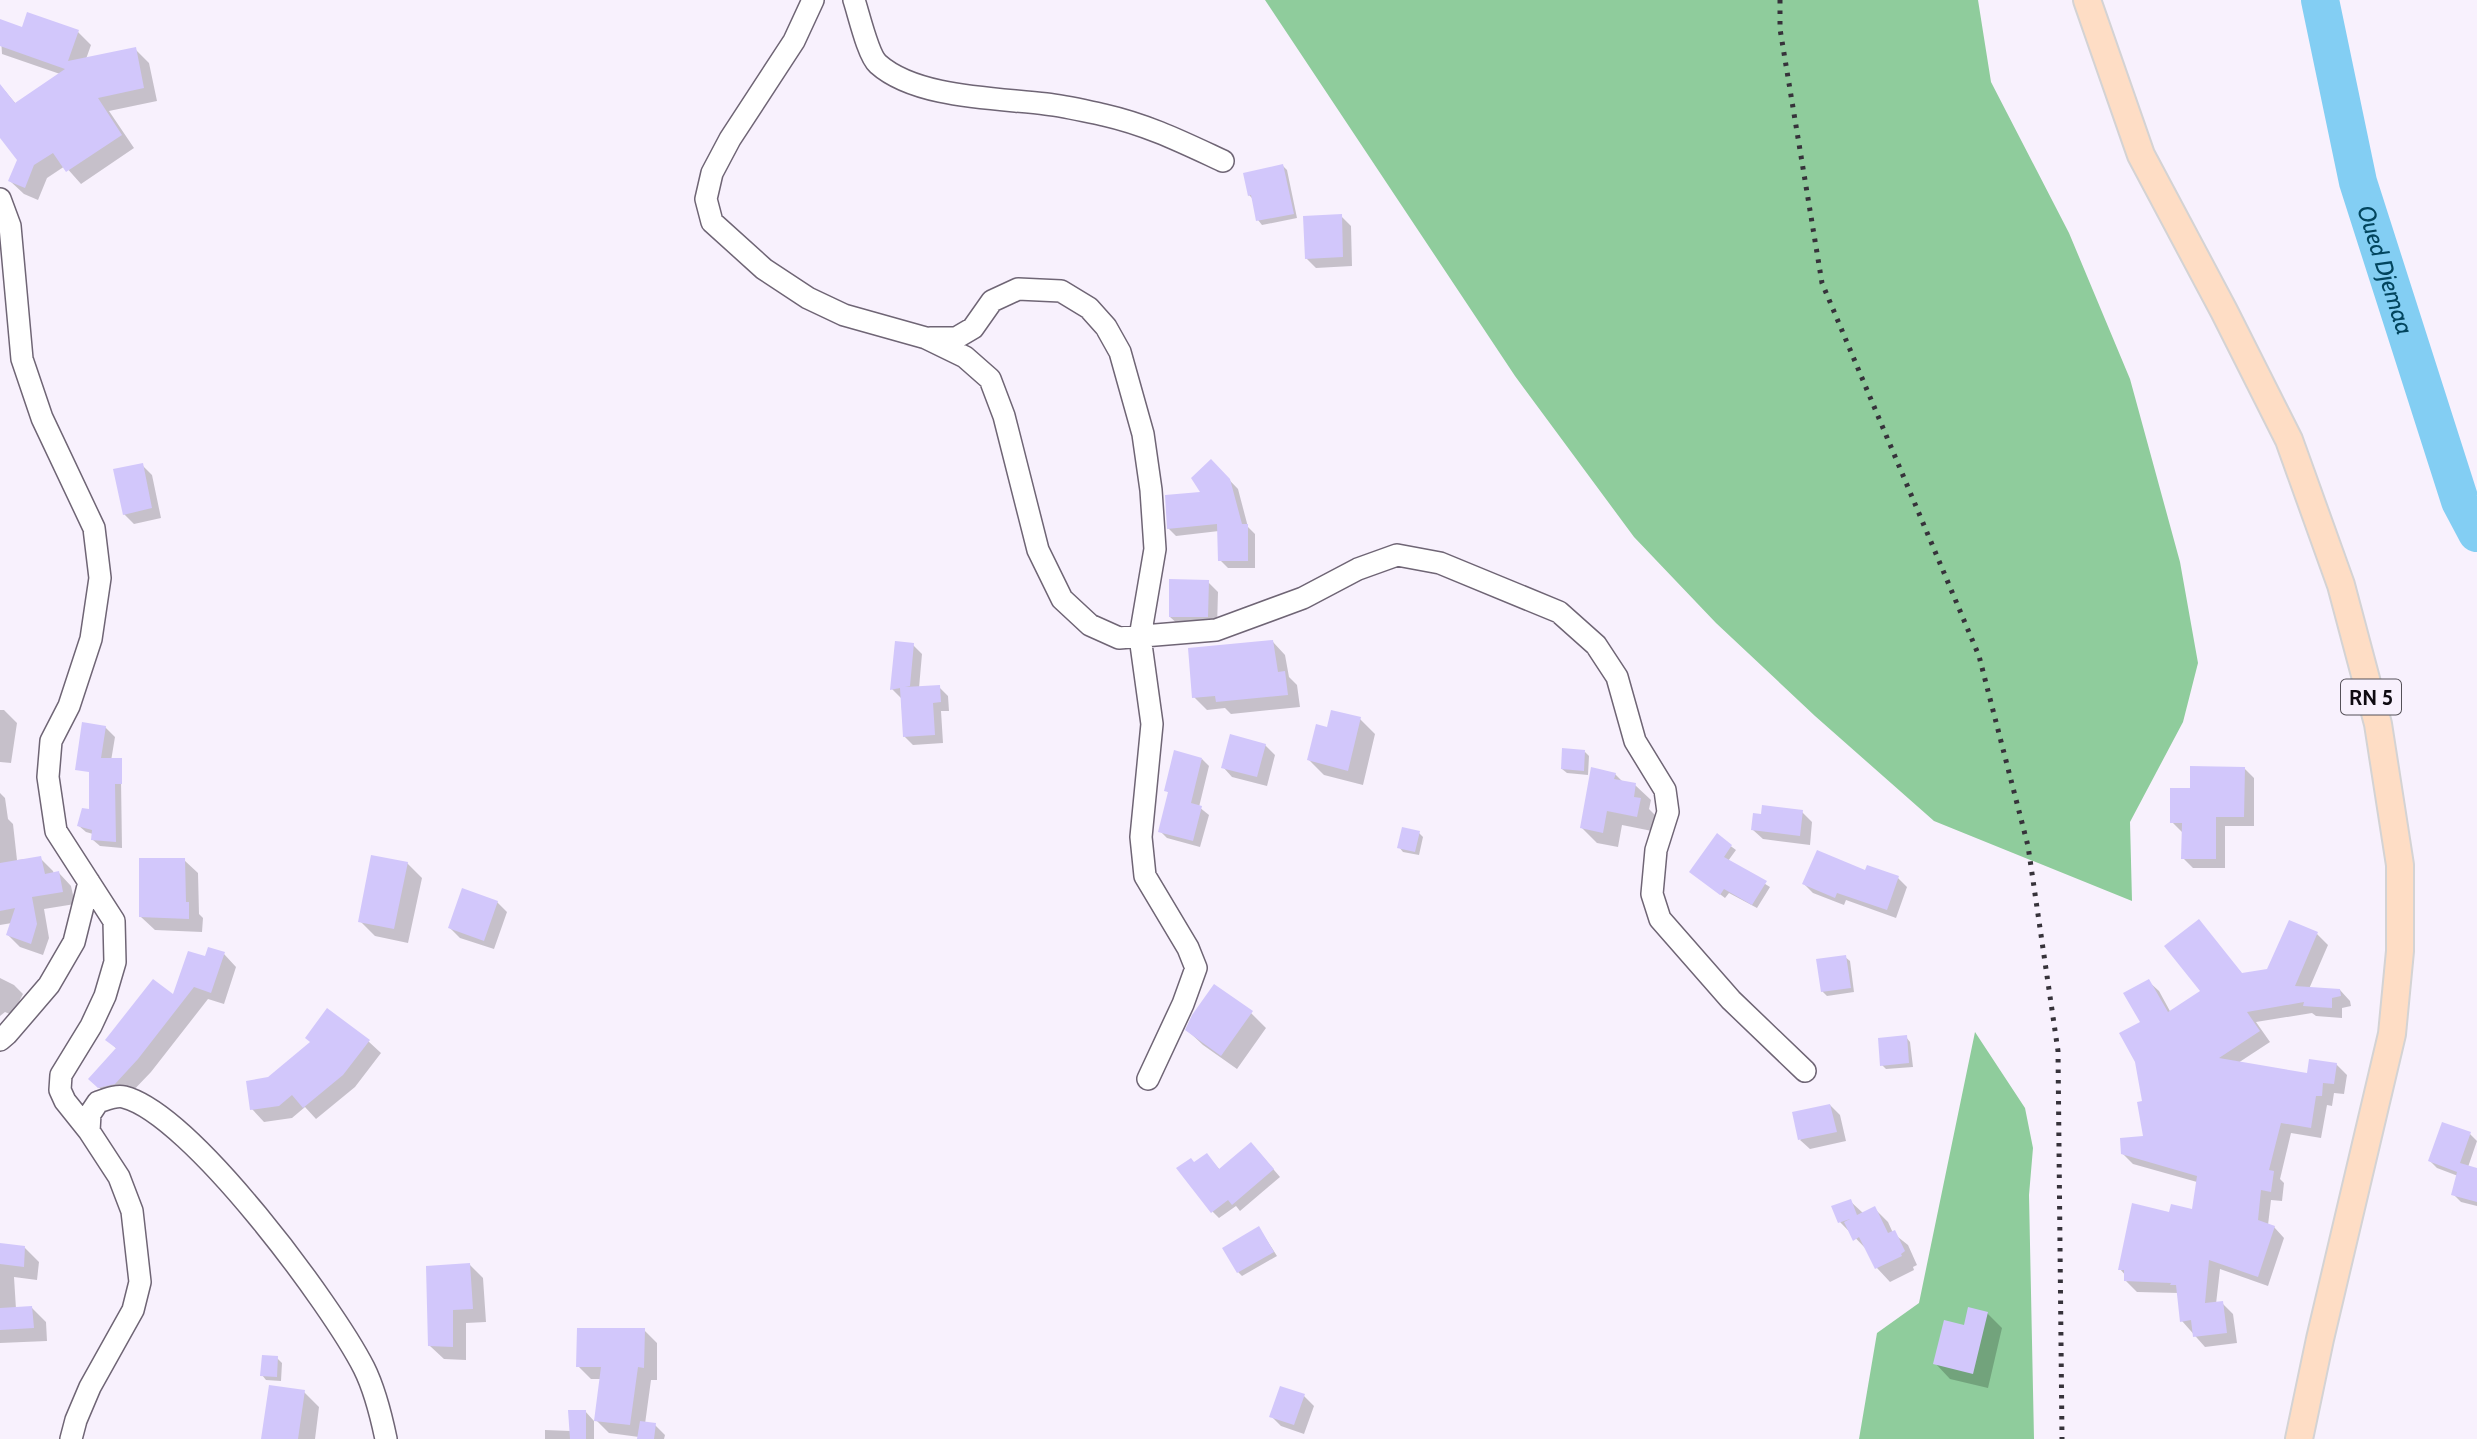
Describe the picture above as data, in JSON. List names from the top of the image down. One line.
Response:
{"streets":{"main road":["RN 5"]},"water":["Oued Djemaa"]}
